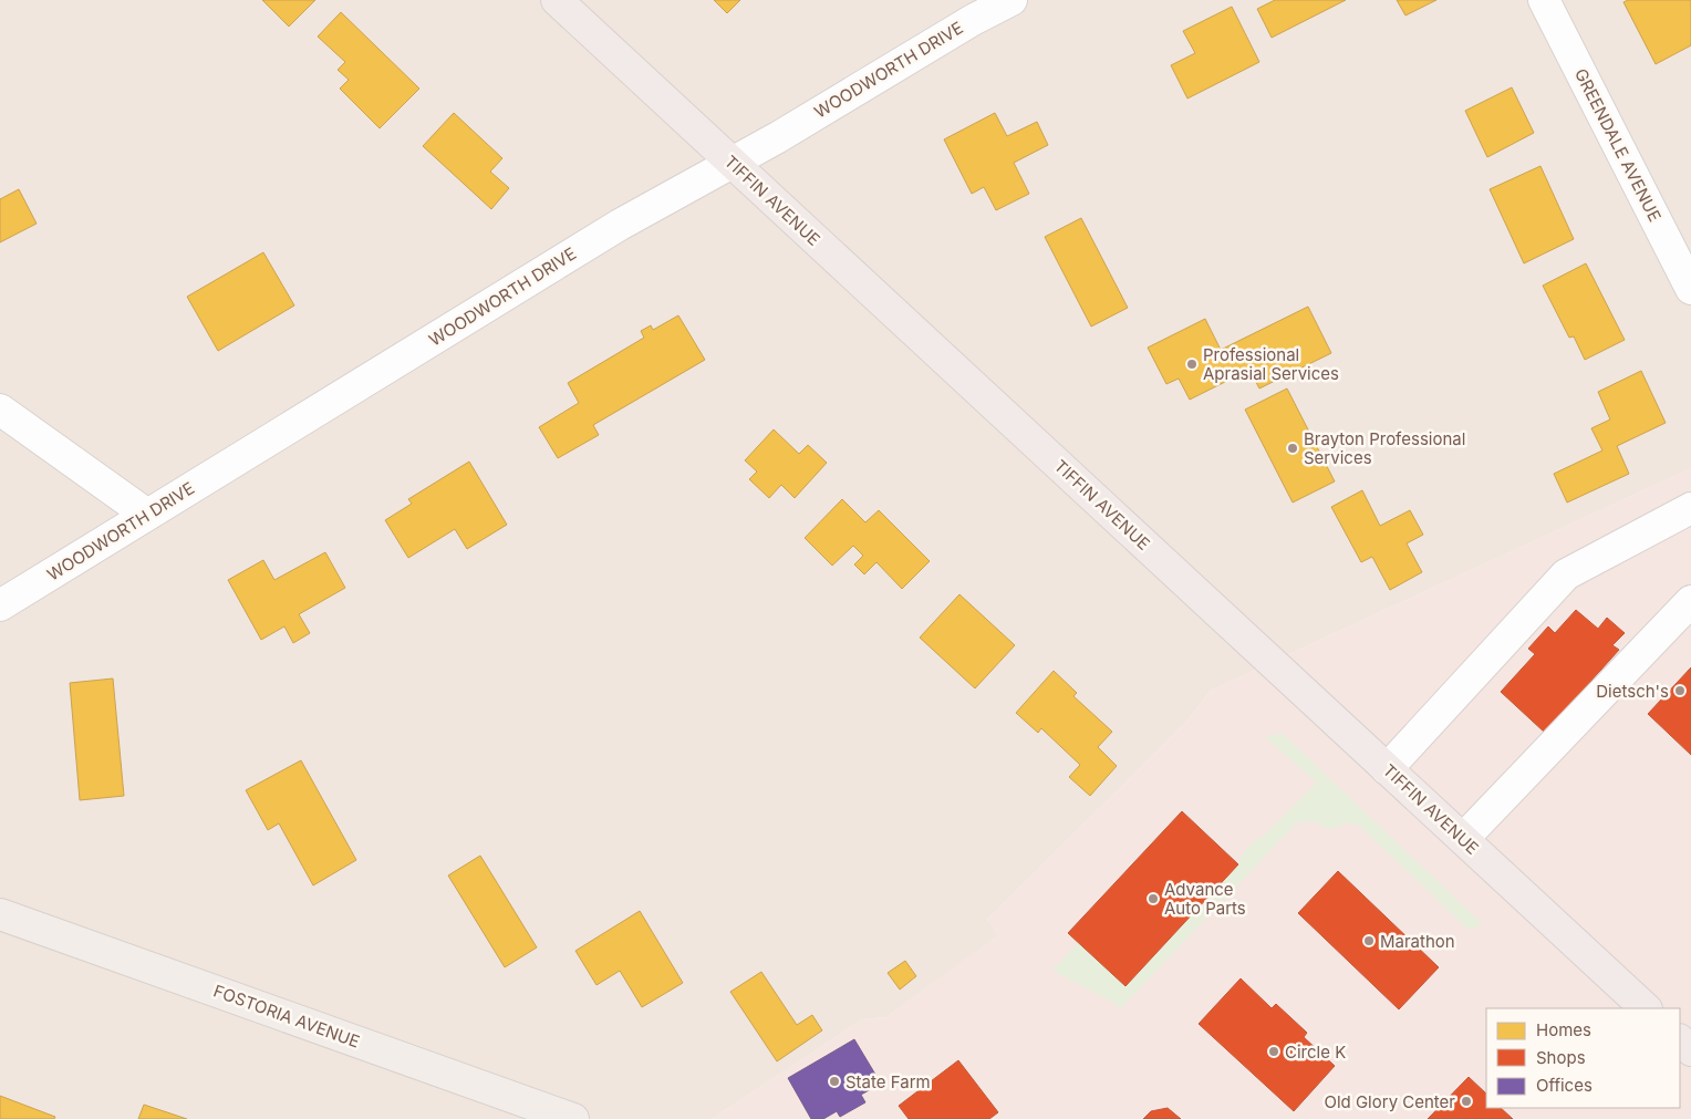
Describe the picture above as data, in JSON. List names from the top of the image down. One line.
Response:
{"streets":{"highway":["TIFFIN AVENUE"],"main road":["FOSTORIA AVENUE"],"street":["WOODWORTH DRIVE","GREENDALE AVENUE"]},"crossings":[["WOODWORTH DRIVE","TIFFIN AVENUE"]],"places":["Professional Aprasial Services","Brayton Professional Services","Dietsch's","Advance Auto Parts","Marathon","Circle K","State Farm","Old Glory Center"],"legend":["Homes","Shops","Offices"]}
